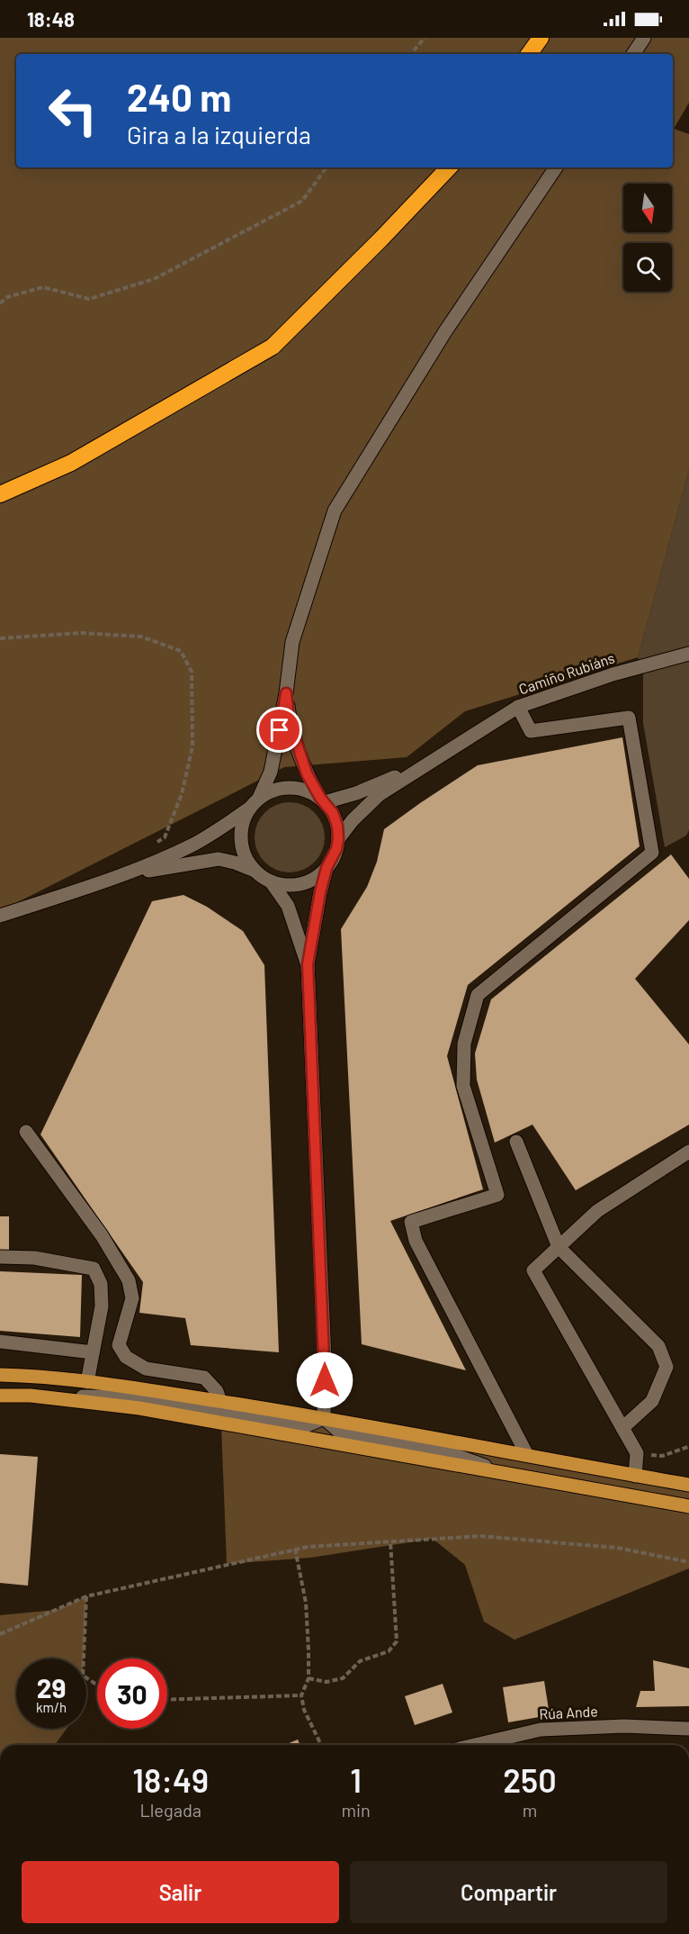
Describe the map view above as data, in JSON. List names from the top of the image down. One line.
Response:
{"streets":{"street":["Camiño Rubiáns","Rúa Ande"]},"north":"bottom","page":{"status":"18:48","turn":["240 m","Gira a la izquierda"],"speed":"29 km/h","limit":"30","eta":["18:49","Llegada","1","min","250","m"],"buttons":["Salir","Compartir"]}}
